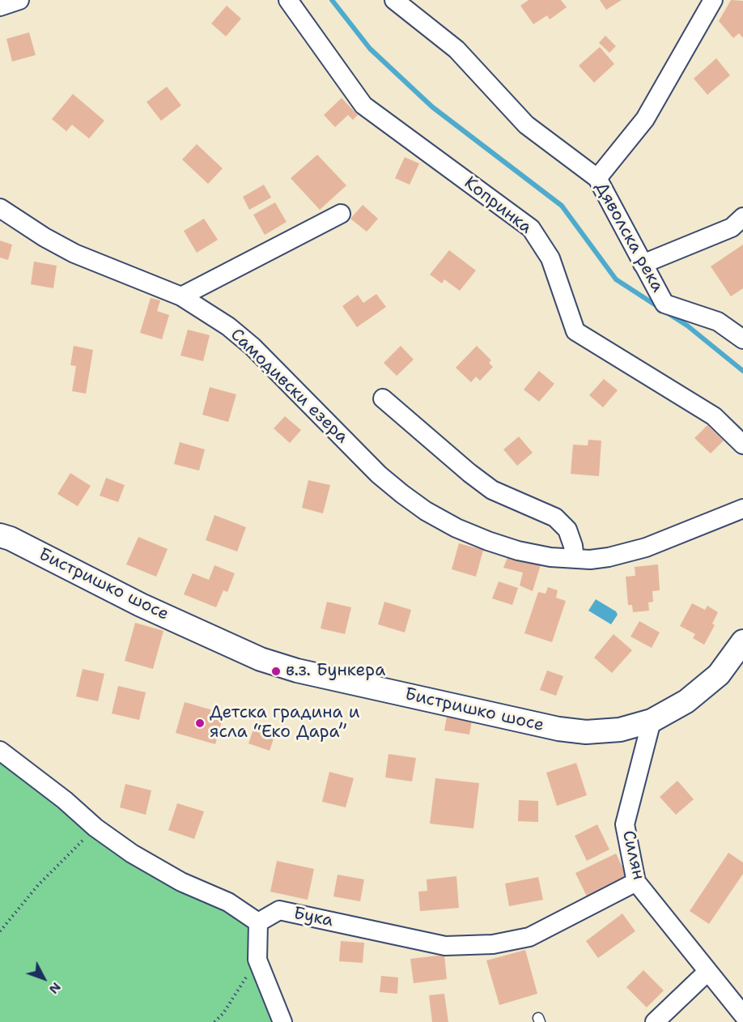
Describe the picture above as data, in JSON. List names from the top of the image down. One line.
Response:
{"streets":{"street":["Копринка","Дяволска река","Самодивски езера","Бистришко шосе","Силян","Бука"]},"crossings":[["Бистришко шосе","Силян"],["Силян","Бука"]],"places":["в.з. Бункера","Детска градина и ясла “Еко Дара”"],"north":"bottom right"}
